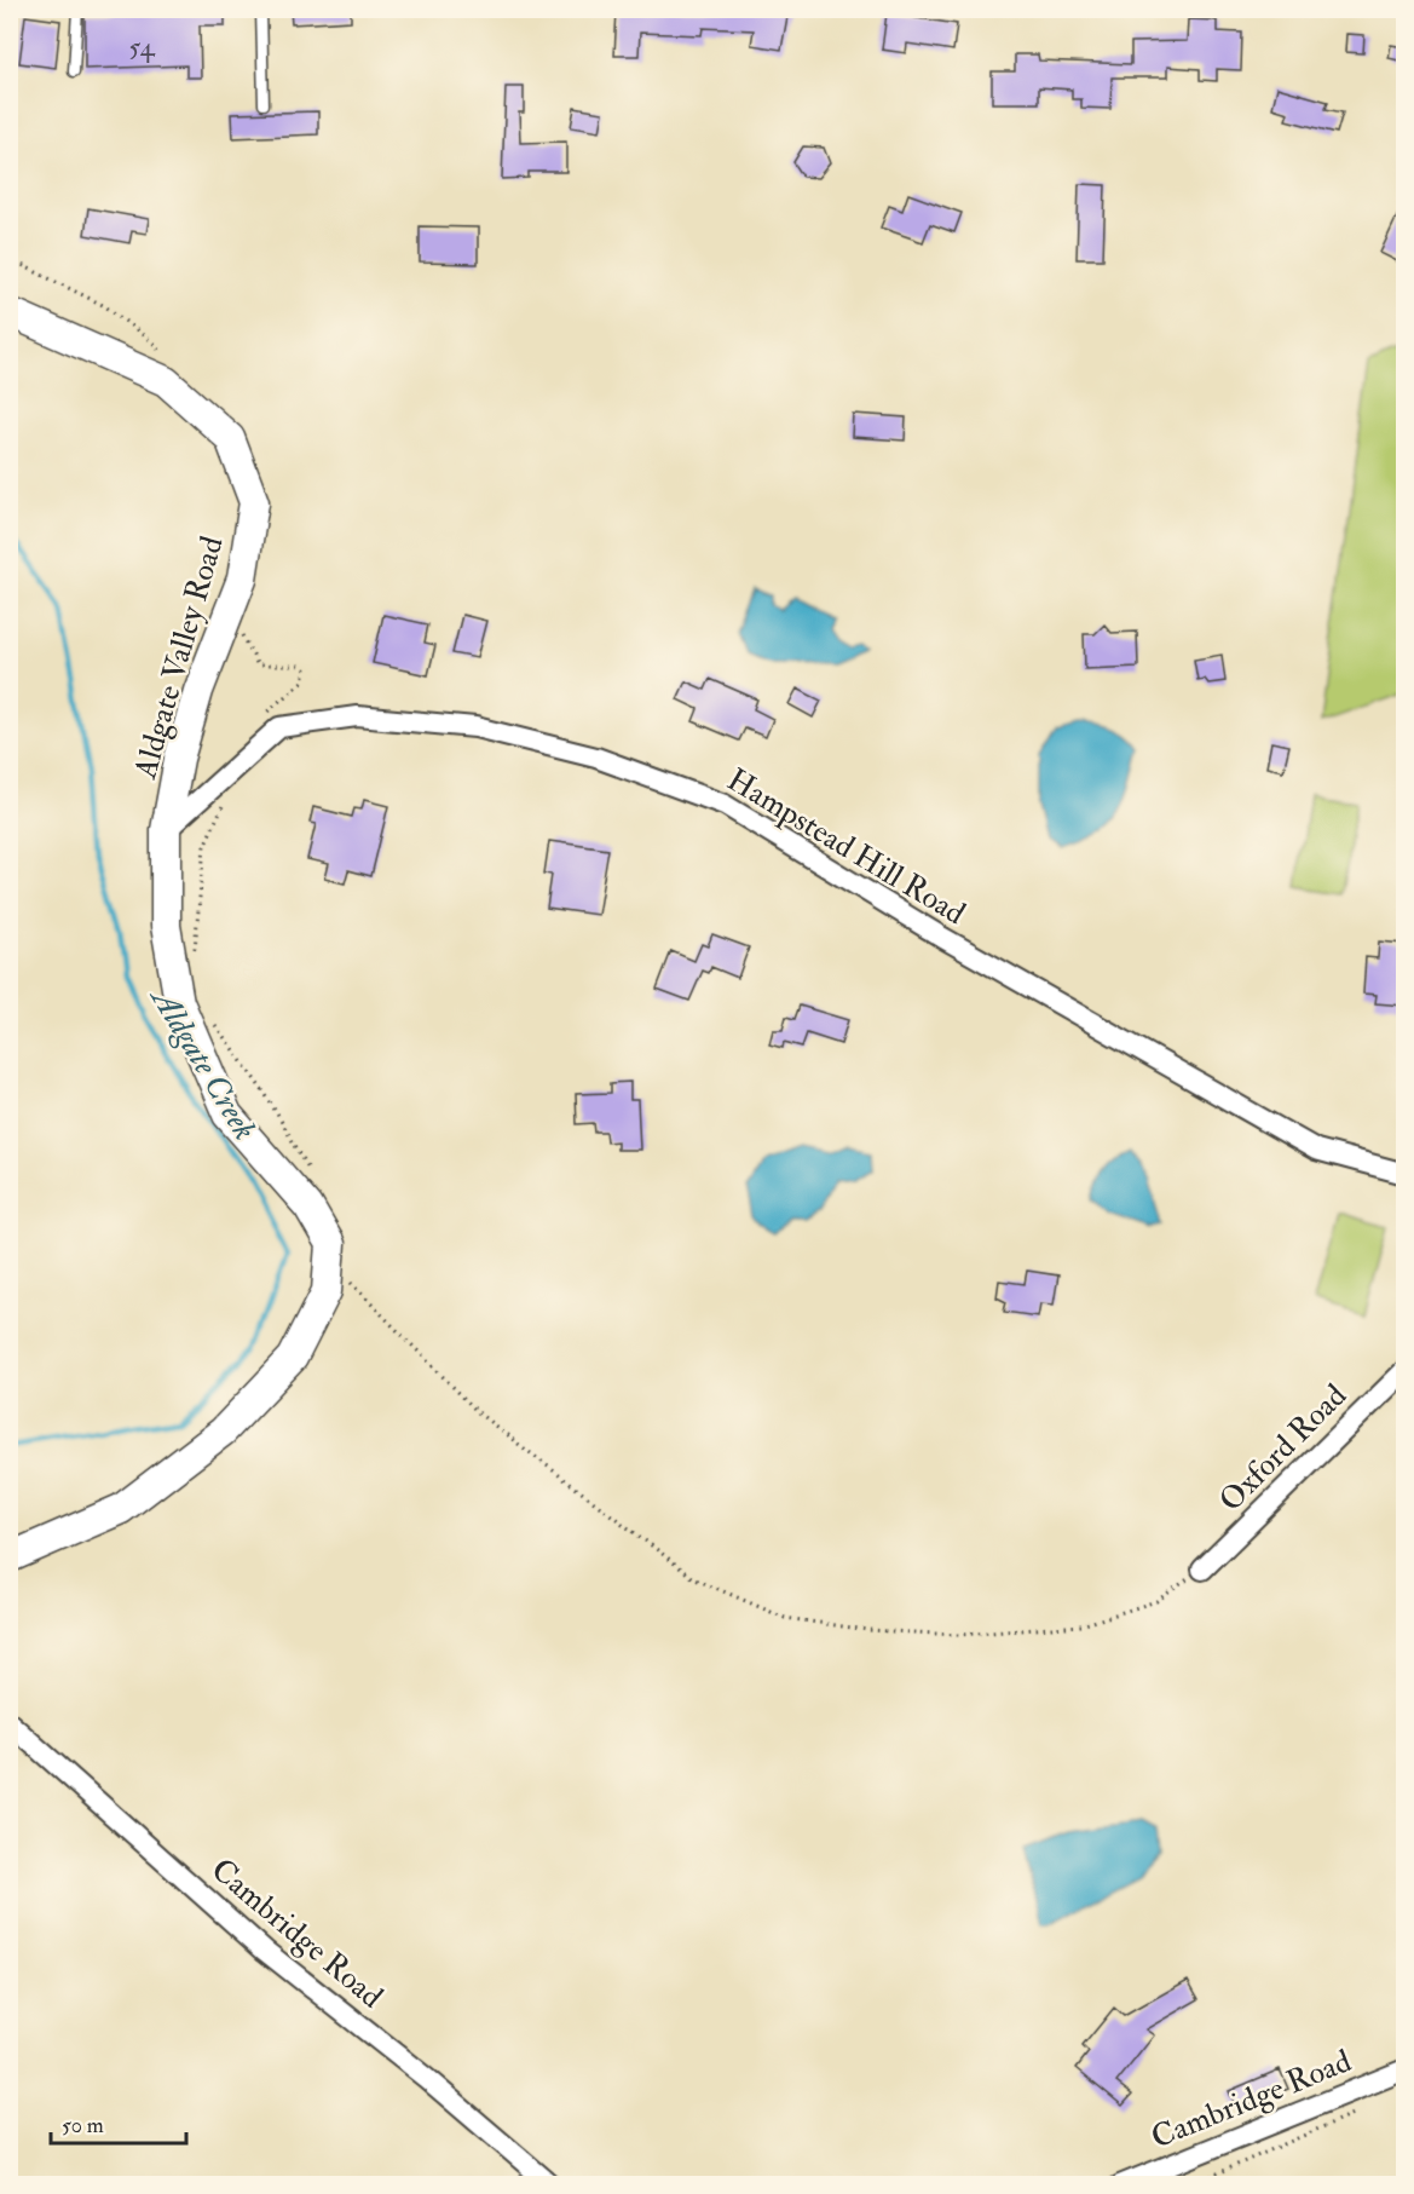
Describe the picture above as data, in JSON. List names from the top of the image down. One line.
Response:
{"streets":{"street":["Aldgate Valley Road","Hampstead Hill Road","Oxford Road","Cambridge Road"]},"crossings":[["Aldgate Valley Road","Hampstead Hill Road"]],"water":["Aldgate Creek"],"house_numbers":["54"],"scale_bar":"50 m"}
